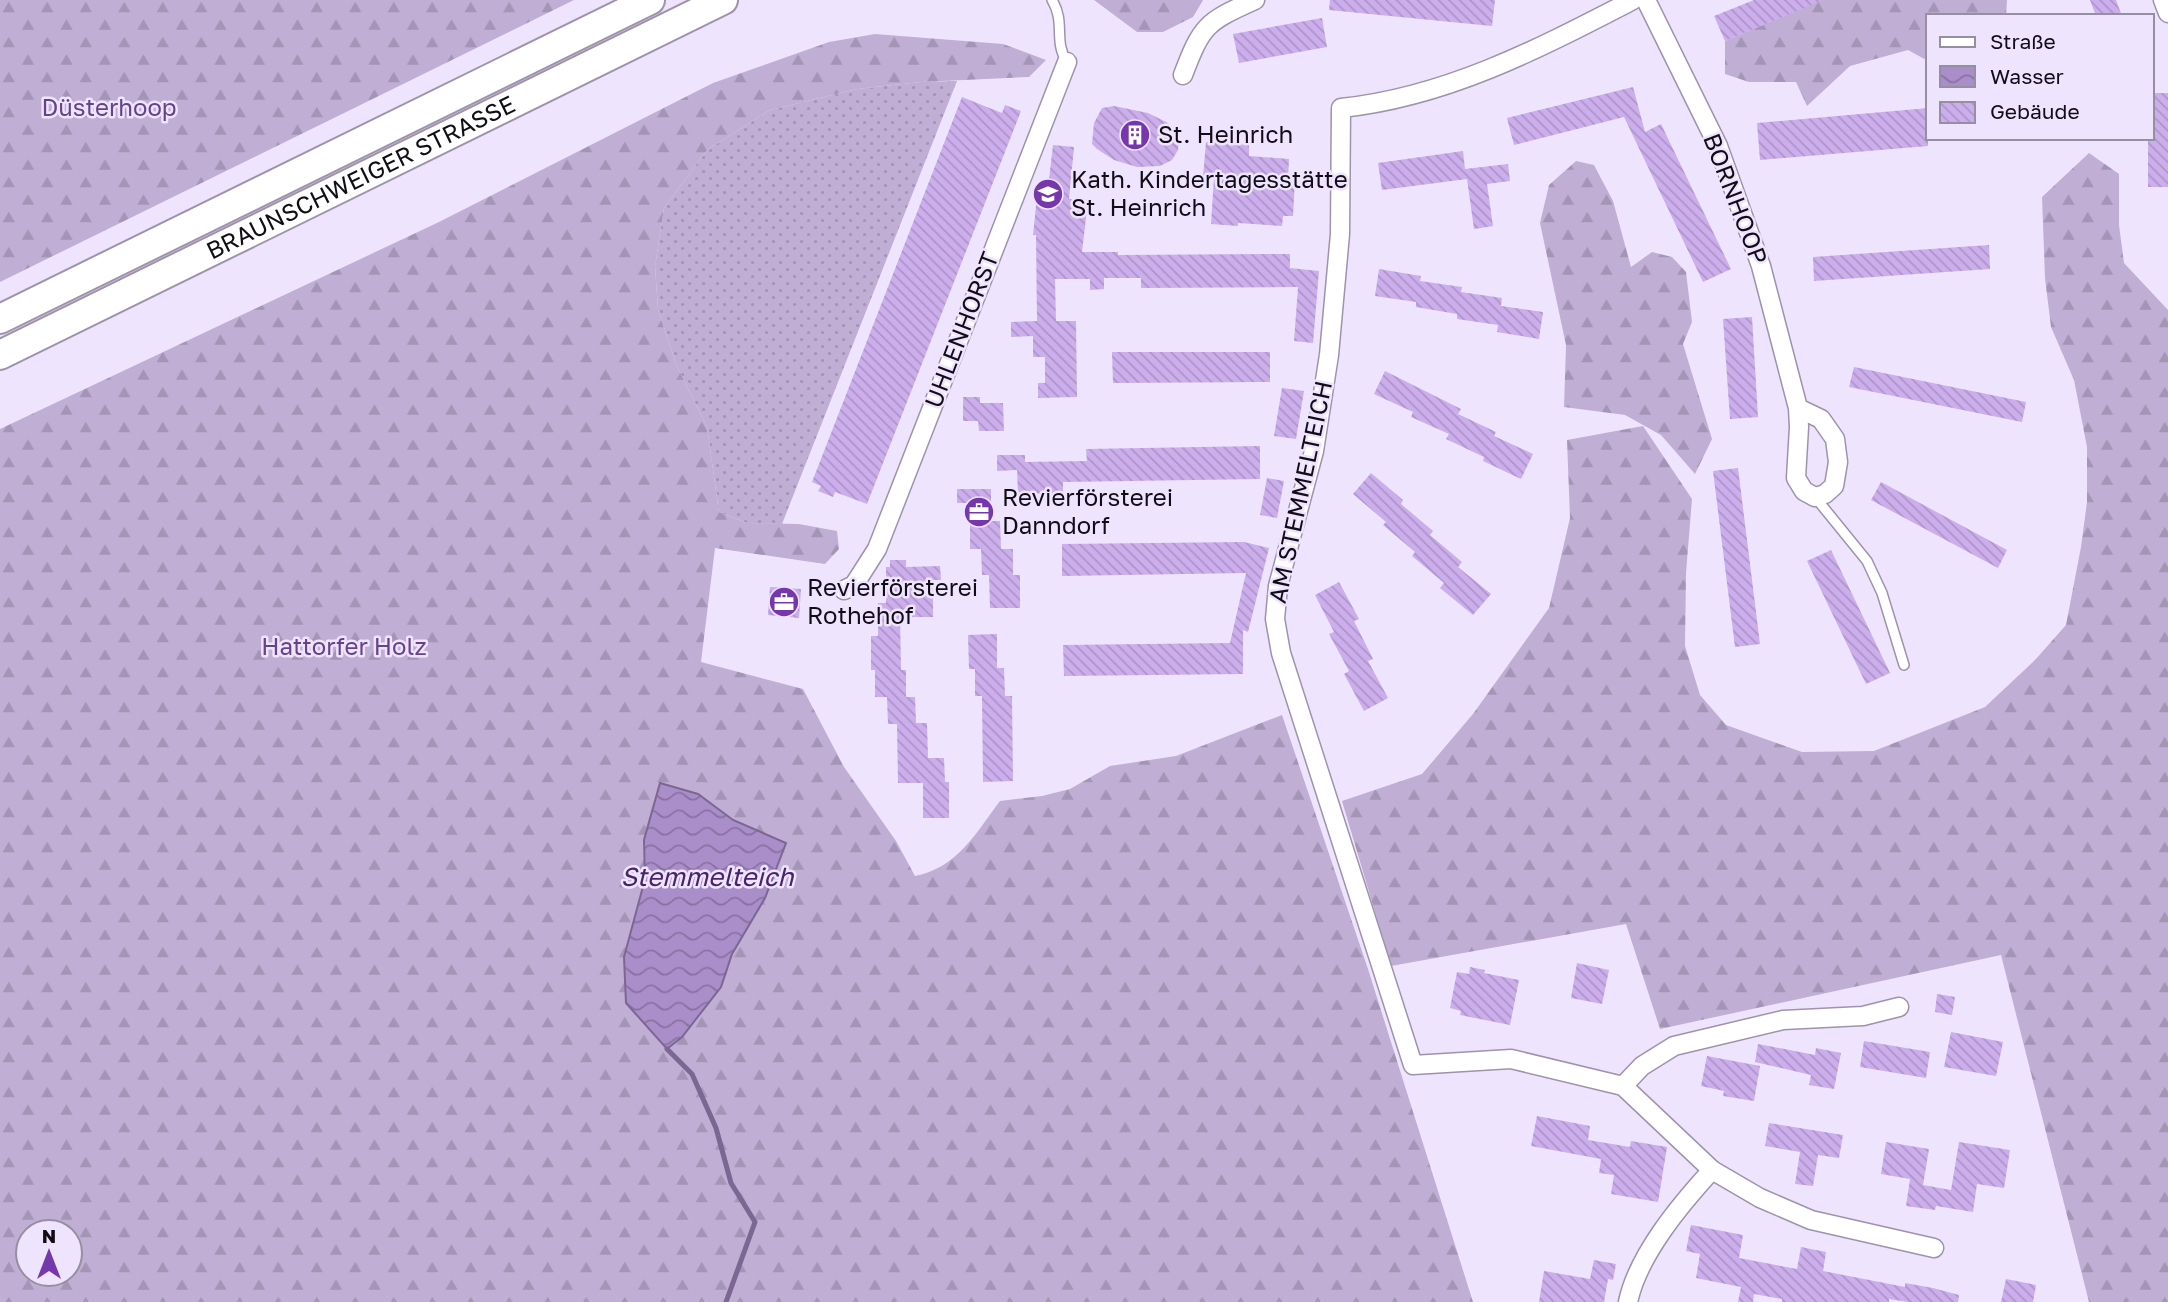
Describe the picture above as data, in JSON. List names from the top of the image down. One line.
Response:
{"streets":{"highway":["BRAUNSCHWEIGER STRASSE"],"street":["BORNHOOP","UHLENHORST","AM STEMMELTEICH"]},"water":["Stemmelteich"],"parks":["Düsterhoop","Hattorfer Holz"],"places":{"building":["St. Heinrich"],"school or university":["Kath. Kindertagesstätte St. Heinrich"],"office":["Revierförsterei Danndorf","Revierförsterei Rothehof"]},"legend":["Straße","Wasser","Gebäude"],"north":"top"}
